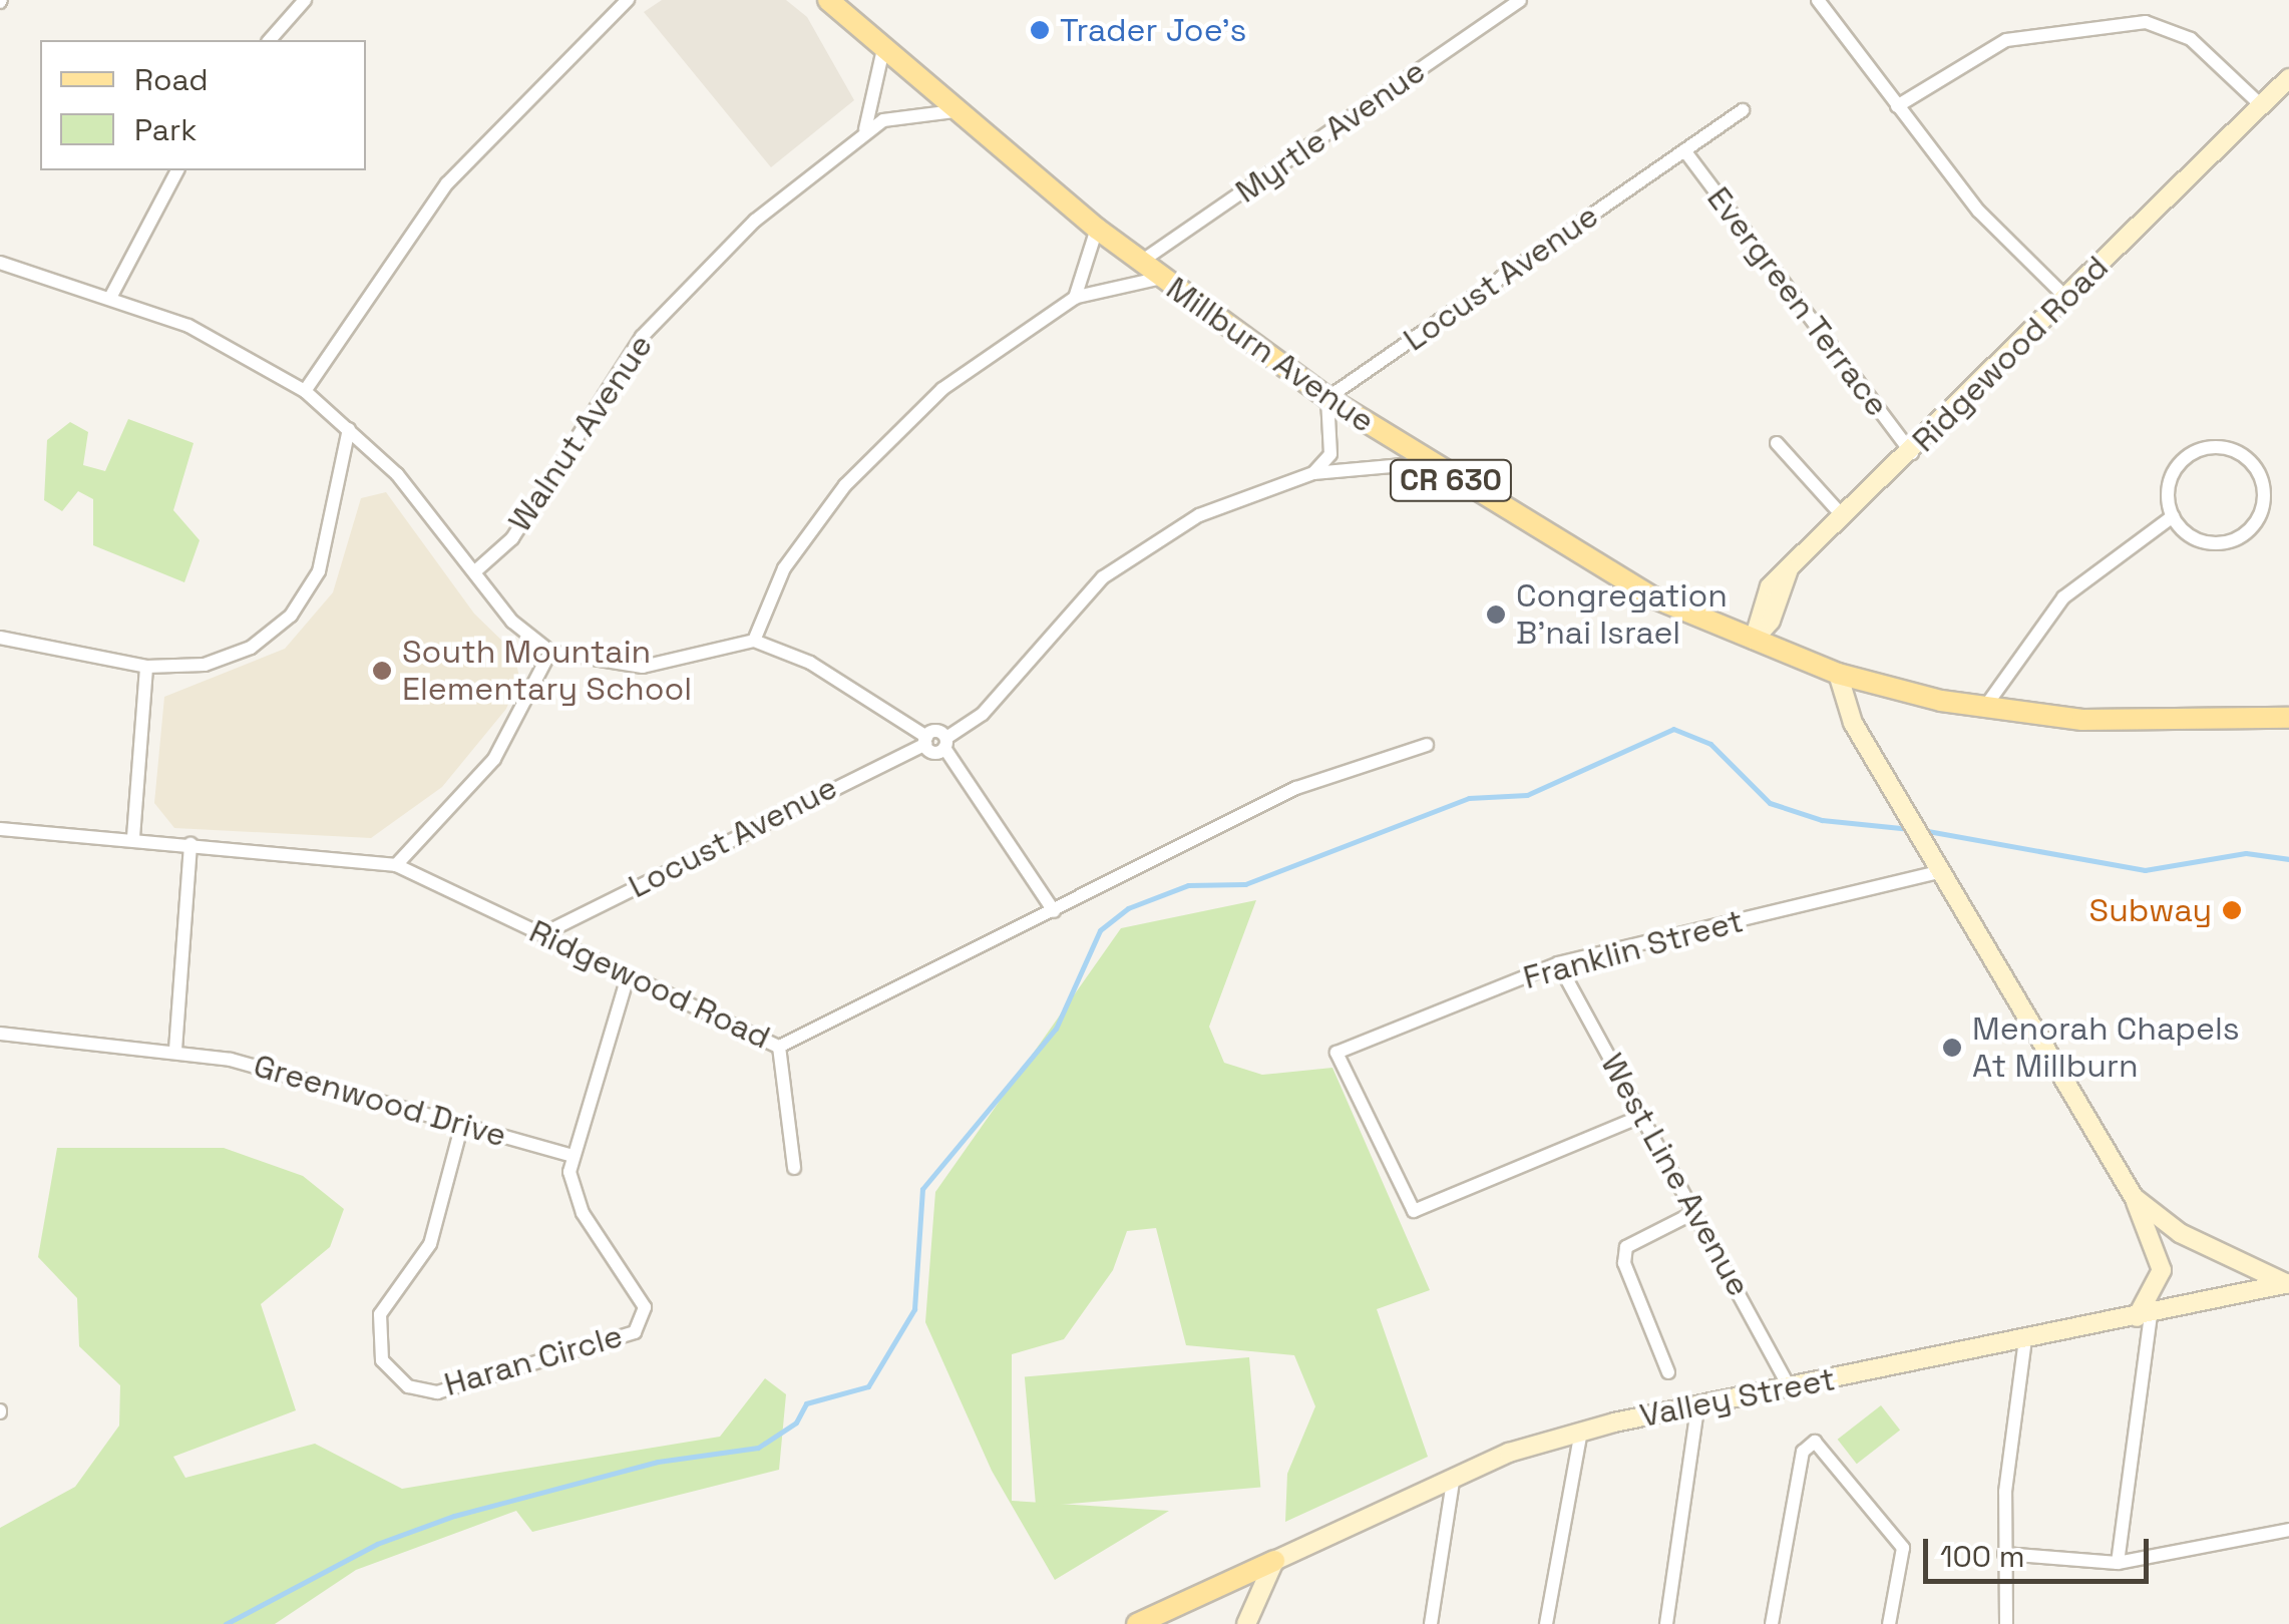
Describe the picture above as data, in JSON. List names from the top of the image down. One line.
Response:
{"streets":{"main road":["Millburn Avenue","CR 630"],"street":["Myrtle Avenue","Locust Avenue","Evergreen Terrace","Ridgewood Road","Walnut Avenue","Franklin Street","Greenwood Drive","West Line Avenue","Haran Circle","Valley Street"]},"crossings":[["Myrtle Avenue","Millburn Avenue"],["Locust Avenue","Evergreen Terrace"],["Locust Avenue","Ridgewood Road"],["Locust Avenue","Millburn Avenue"],["Evergreen Terrace","Ridgewood Road"],["Ridgewood Road","Millburn Avenue"],["Millburn Avenue","Walnut Avenue"],["Franklin Street","West Line Avenue"],["Greenwood Drive","Haran Circle"],["West Line Avenue","Valley Street"]],"places":["Trader Joe's","Congregation B'nai Israel","South Mountain Elementary School","Subway","Menorah Chapels At Millburn"],"legend":["Road","Park"],"scale_bar":"100 m"}
